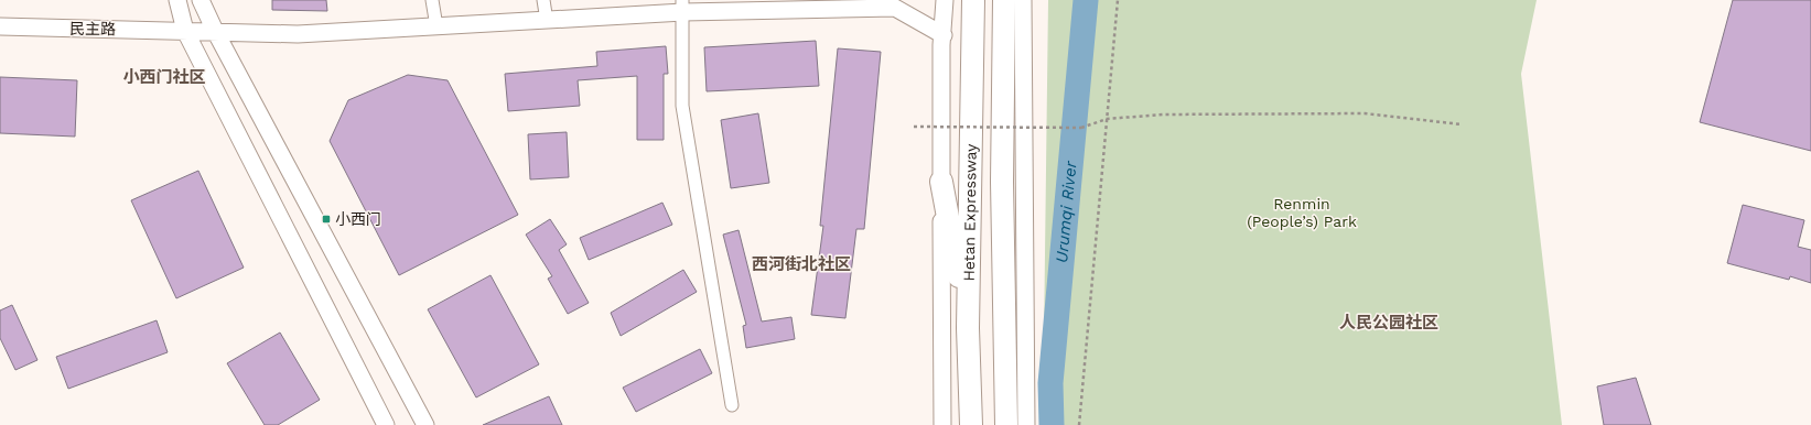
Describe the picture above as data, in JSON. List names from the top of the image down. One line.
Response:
{"streets":{"highway":["Hetan Expressway"],"street":["民主路"]},"districts":["小西门社区","西河街北社区","人民公园社区"],"water":["Urumqi River"],"parks":["Renmin (People’s) Park"],"places":{"transit":["小西门"]}}
